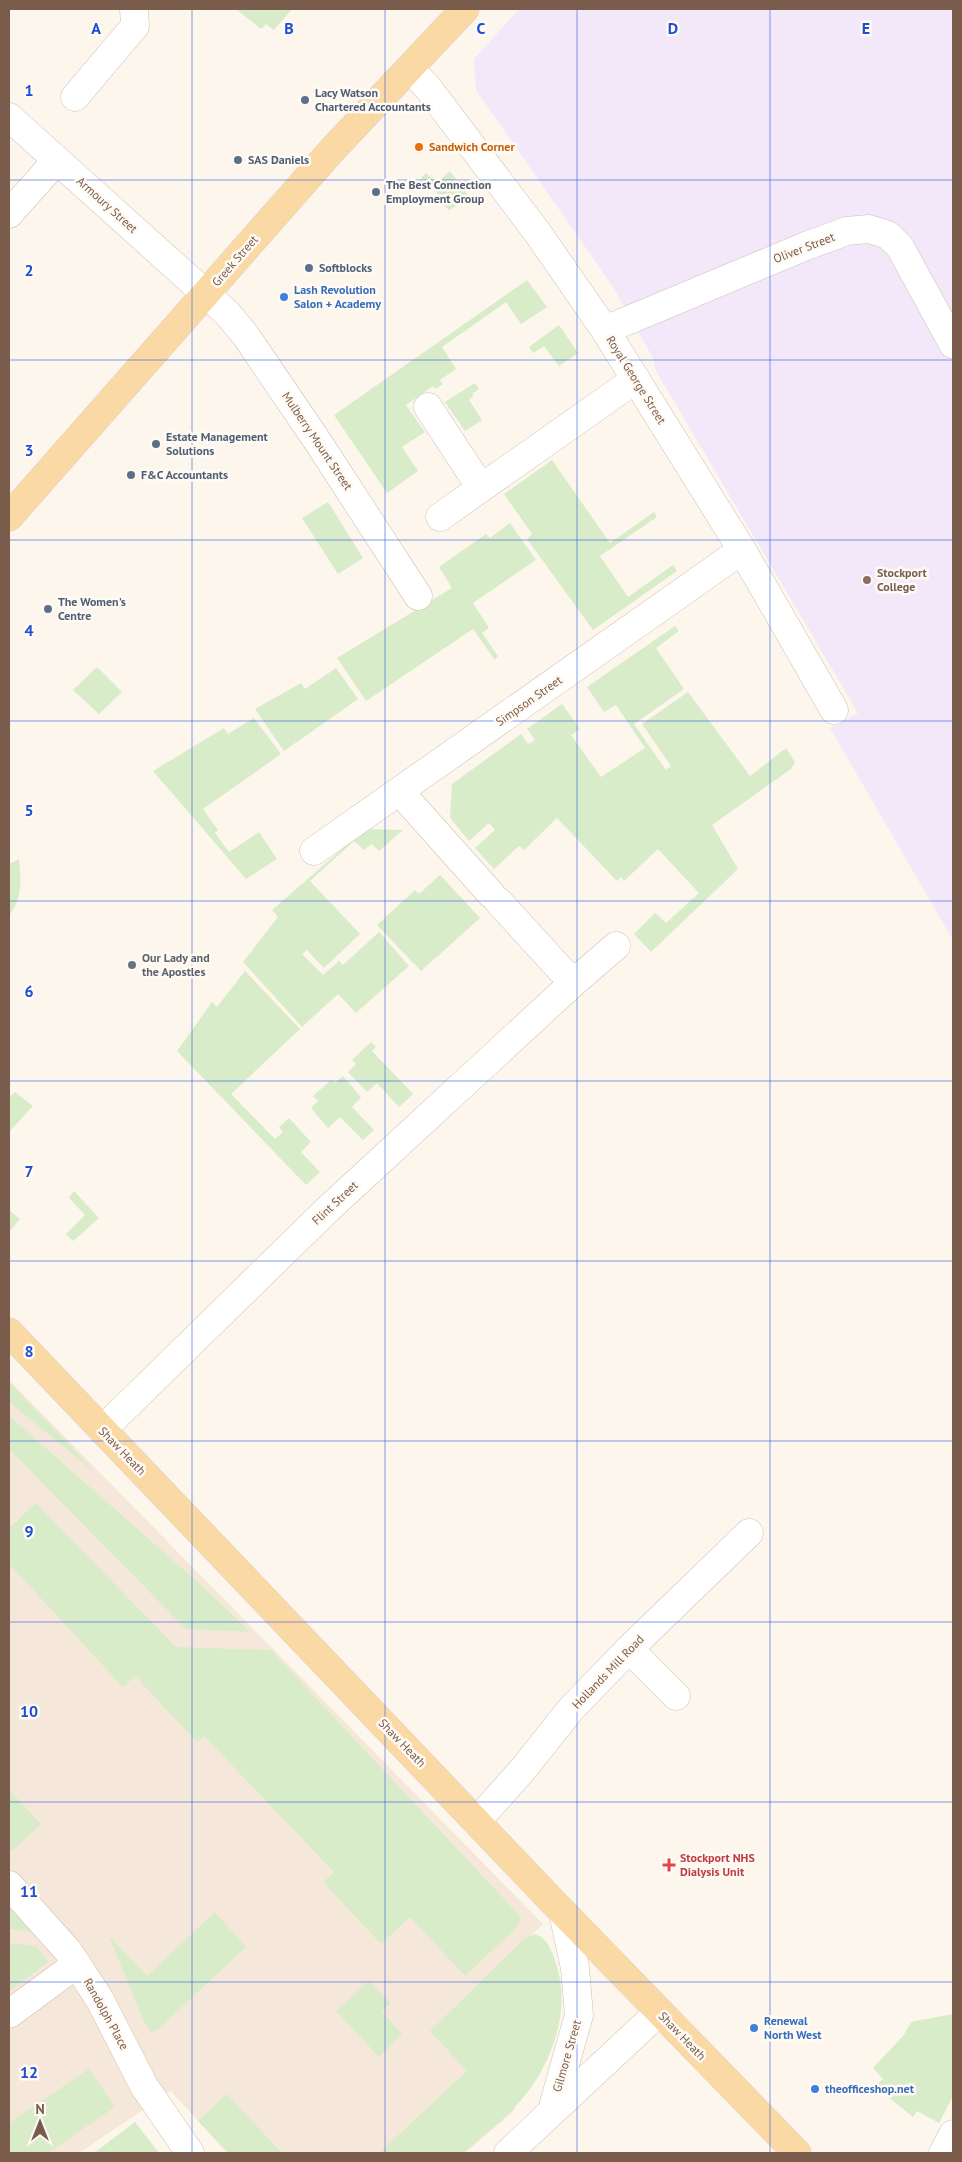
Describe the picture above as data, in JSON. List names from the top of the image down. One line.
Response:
{"streets":{"main road":["Greek Street","Shaw Heath"],"street":["Armoury Street","Oliver Street","Royal George Street","Mulberry Mount Street","Simpson Street","Flint Street","Hollands Mill Road","Randolph Place","Gilmore Street"]},"crossings":[["Armoury Street","Greek Street"],["Armoury Street","Mulberry Mount Street"],["Oliver Street","Royal George Street"],["Greek Street","Royal George Street"],["Greek Street","Mulberry Mount Street"],["Royal George Street","Simpson Street"],["Flint Street","Shaw Heath"],["Shaw Heath","Hollands Mill Road"],["Shaw Heath","Gilmore Street"]],"places":{"other":["Lacy Watson Chartered Accountants","Sandwich Corner","SAS Daniels","The Best Connection Employment Group","Softblocks","Lash Revolution Salon + Academy","Estate Management Solutions","F&C Accountants","Stockport College","The Women's Centre","Our Lady and the Apostles","Renewal North West","theofficeshop.net"],"health":["Stockport NHS Dialysis Unit"]},"north":"top","grid":{"columns":["A","B","C","D","E"],"rows":["1","2","3","4","5","6","7","8","9","10","11","12"]}}
